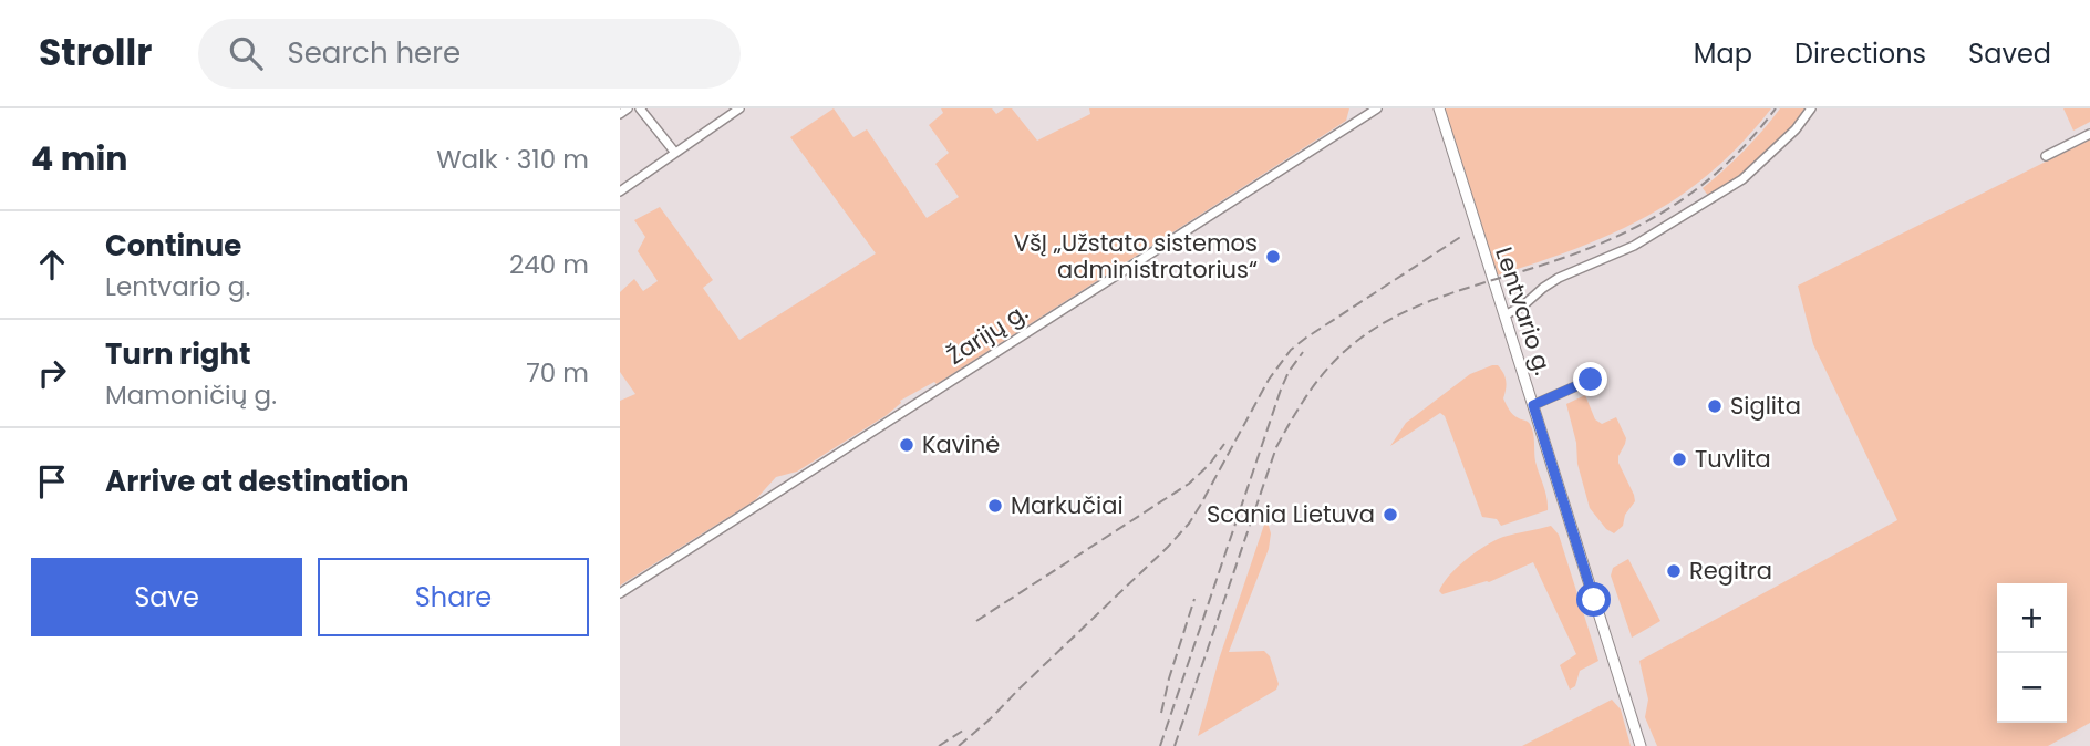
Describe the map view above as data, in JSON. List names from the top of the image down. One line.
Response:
{"streets":{"main road":["Lentvario g."],"street":["Žarijų g."]},"places":["VšĮ „Užstato sistemos administratorius“","Siglita","Kavinė","Tuvlita","Markučiai","Scania Lietuva","Regitra"],"page":{"header":"Strollr","search":"Search here","nav":["Map","Directions","Saved"],"heading":["4 min","Walk · 310 m"],"list":[["Continue","Lentvario g.","240 m"],["Turn right","Mamoničių g.","70 m"],"Arrive at destination"],"buttons":["Save","Share"],"map_buttons":["+","−"]}}
